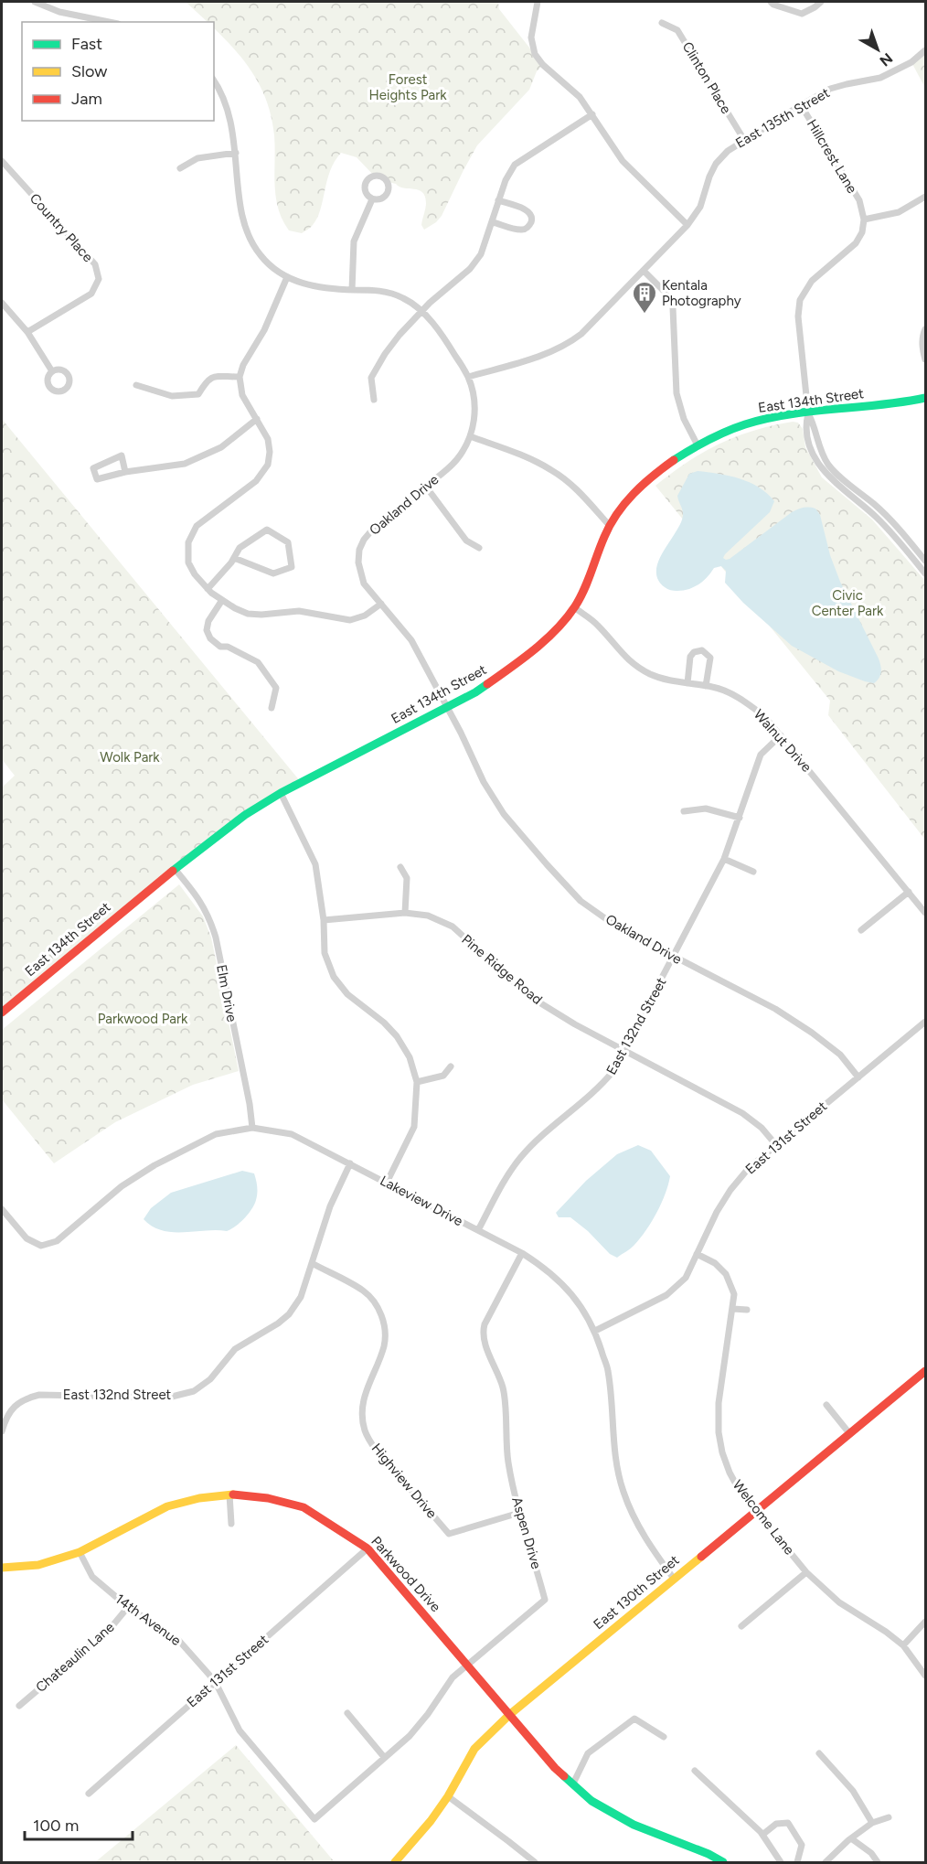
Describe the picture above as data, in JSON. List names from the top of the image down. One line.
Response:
{"streets":{"street":["Clinton Place","East 135th Street","Hillcrest Lane","Country Place","East 134th Street","Oakland Drive","Walnut Drive","Pine Ridge Road","Elm Drive","East 132nd Street","East 131st Street","Lakeview Drive","Highview Drive","Welcome Lane","Aspen Drive","Parkwood Drive","East 130th Street","14th Avenue","Chateaulin Lane"]},"crossings":[["Clinton Place","East 135th Street"],["East 135th Street","Hillcrest Lane"],["East 135th Street","Oakland Drive"],["East 134th Street","Oakland Drive"],["East 134th Street","Walnut Drive"],["East 134th Street","Elm Drive"],["Oakland Drive","East 132nd Street"],["Oakland Drive","East 131st Street"],["Walnut Drive","East 132nd Street"],["Pine Ridge Road","East 132nd Street"],["Pine Ridge Road","East 131st Street"],["Elm Drive","Lakeview Drive"],["East 132nd Street","Lakeview Drive"],["East 132nd Street","Highview Drive"],["East 131st Street","Lakeview Drive"],["East 131st Street","Welcome Lane"],["East 131st Street","Parkwood Drive"],["East 131st Street","14th Avenue"],["Lakeview Drive","Aspen Drive"],["Lakeview Drive","East 130th Street"],["Highview Drive","Aspen Drive"],["Welcome Lane","East 130th Street"],["Aspen Drive","Parkwood Drive"],["Aspen Drive","14th Avenue"],["Parkwood Drive","East 130th Street"],["Parkwood Drive","14th Avenue"],["14th Avenue","Chateaulin Lane"]],"parks":["Forest Heights Park","Civic Center Park","Wolk Park","Parkwood Park"],"places":{"building":["Kentala Photography"]},"legend":["Fast","Slow","Jam"],"scale_bar":"100 m","north":"bottom right"}
